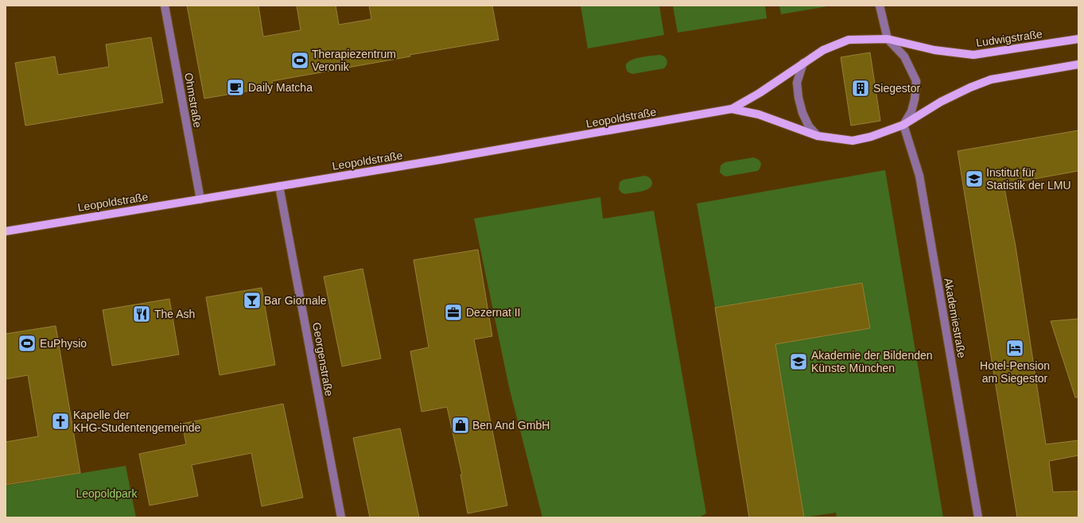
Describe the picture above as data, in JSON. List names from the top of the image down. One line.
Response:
{"streets":{"main road":["Ludwigstraße","Leopoldstraße"],"street":["Ohmstraße","Akademiestraße","Georgenstraße"]},"crossings":[["Ludwigstraße","Leopoldstraße"],["Ludwigstraße","Akademiestraße"],["Ohmstraße","Leopoldstraße"],["Leopoldstraße","Akademiestraße"],["Leopoldstraße","Georgenstraße"]],"parks":["Leopoldpark"],"places":{"sports":["Therapiezentrum Veronik","EuPhysio"],"cafe":["Daily Matcha"],"building":["Siegestor"],"school or university":["Institut für Statistik der LMU","Akademie der Bildenden Künste München"],"bar":["Bar Giornale"],"office":["Dezernat II"],"restaurant":["The Ash"],"hotel":["Hotel-Pension am Siegestor"],"church":["Kapelle der KHG-Studentengemeinde"],"shop":["Ben And GmbH"]}}
